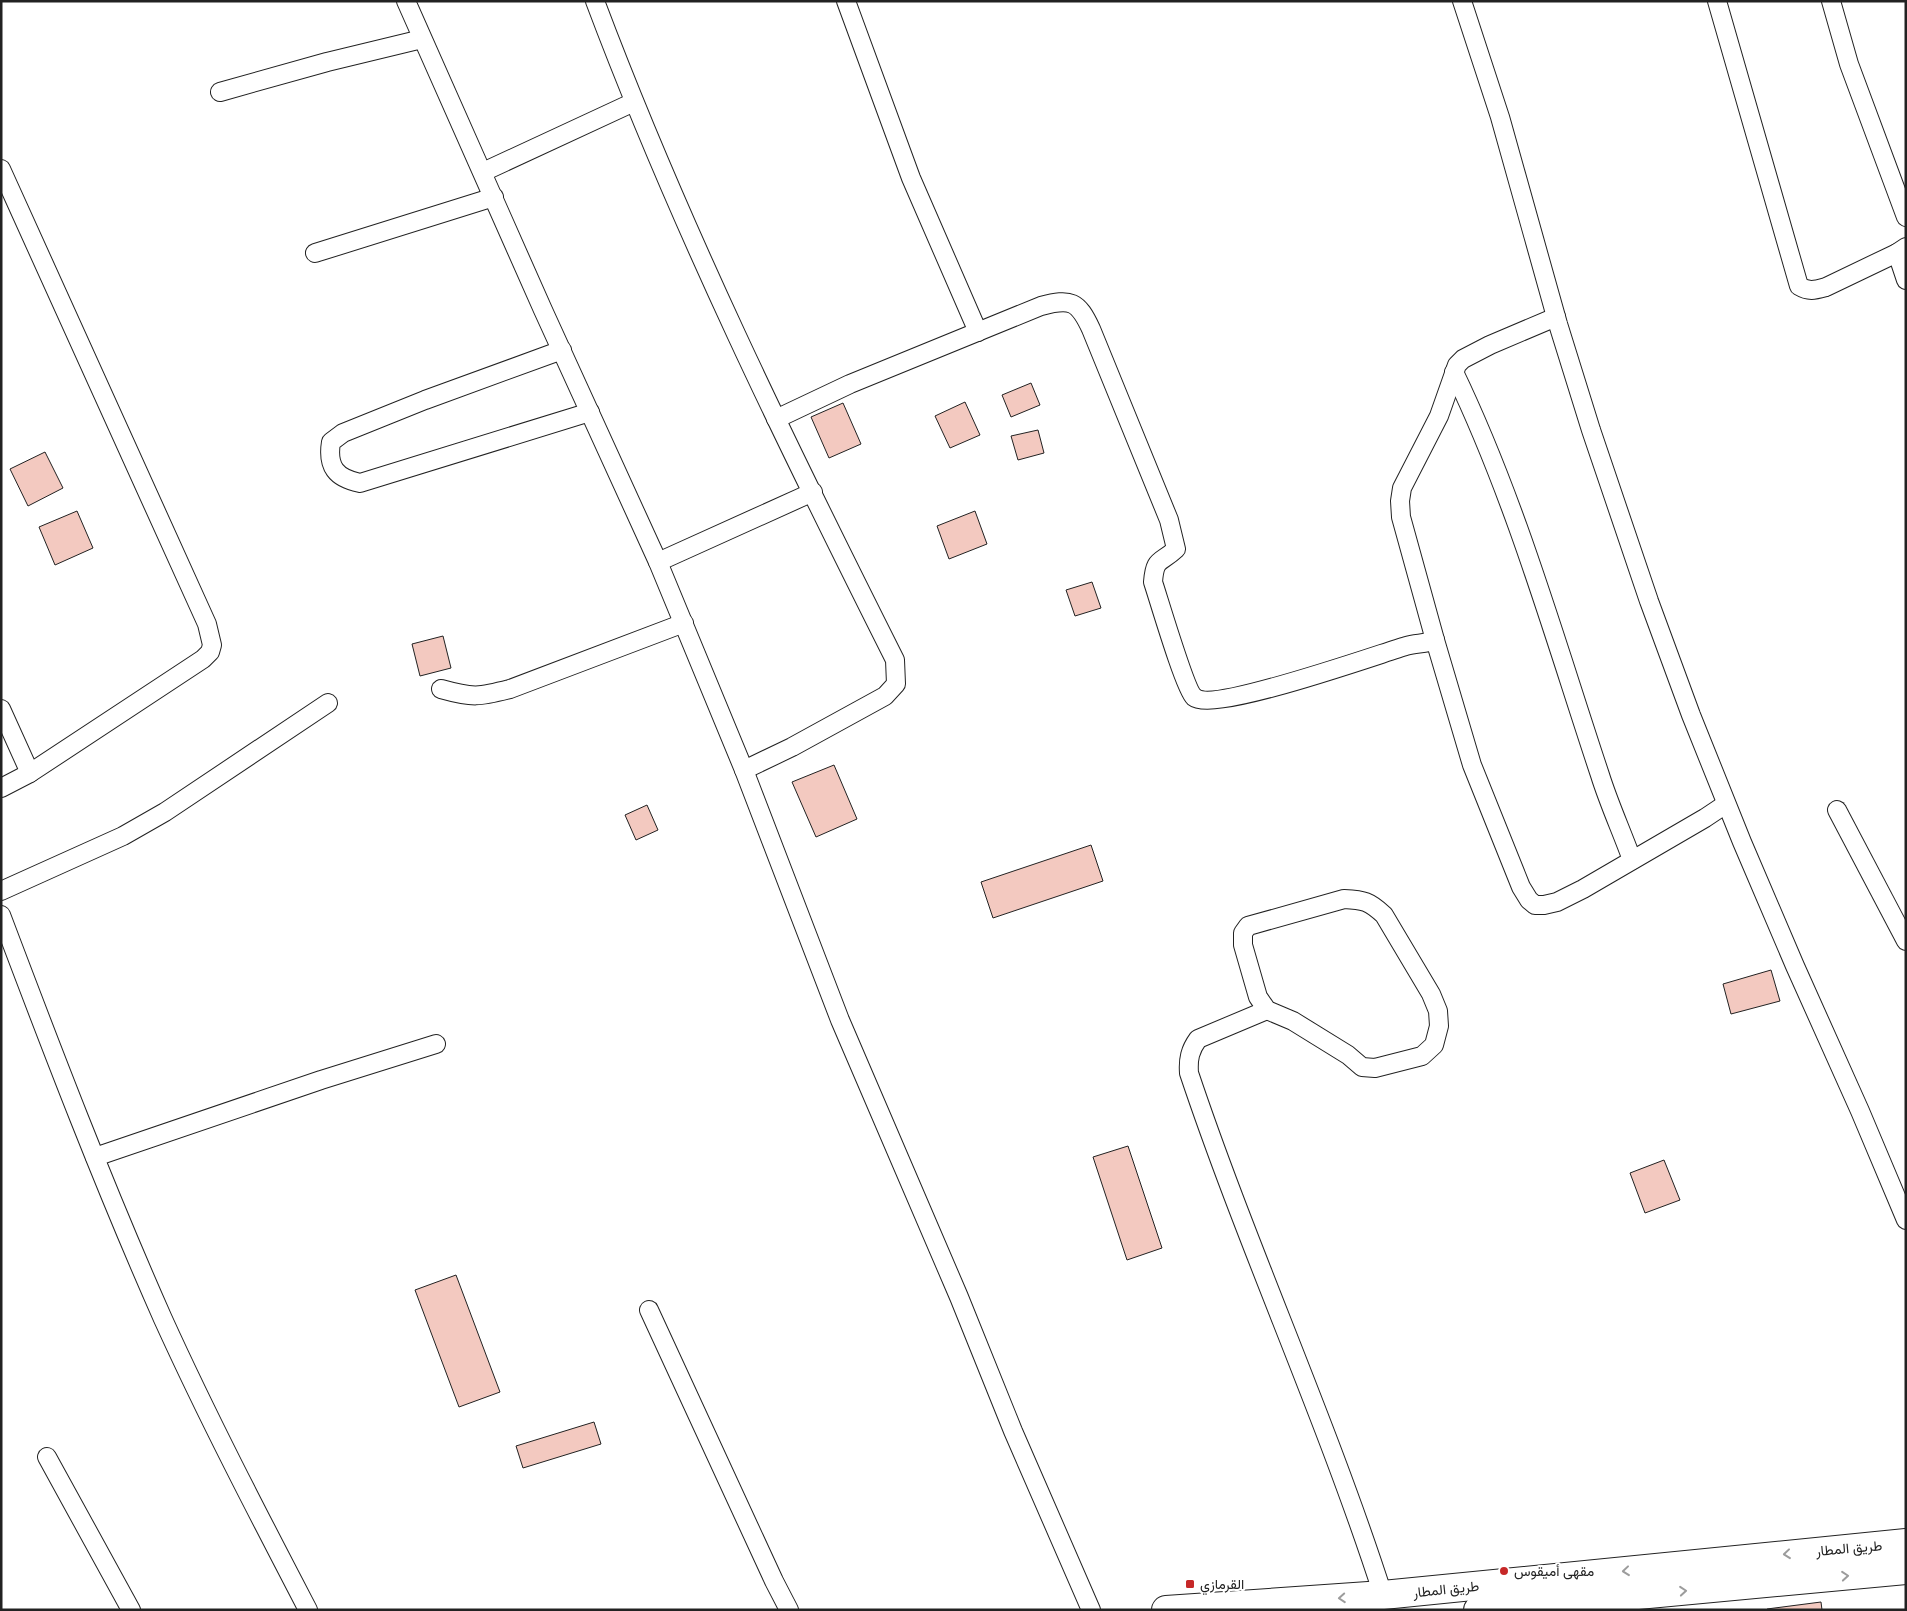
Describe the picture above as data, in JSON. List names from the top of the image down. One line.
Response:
{"streets":{"main road":["طريق المطار"]},"places":{"other":["مقهى أميقوس"],"transit":["القرمازي"]}}
